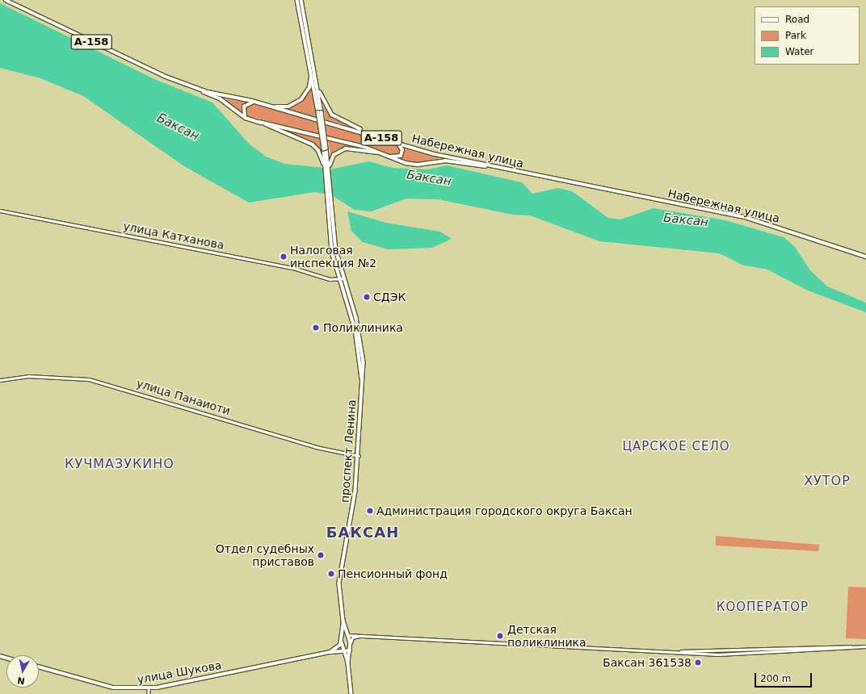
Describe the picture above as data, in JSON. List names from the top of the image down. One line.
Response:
{"streets":{"main road":["А-158","Набережная улица","проспект Ленина","улица Шукова"],"street":["улица Катханова","улица Панаиоти"]},"crossings":[["А-158","Набережная улица"],["улица Катханова","проспект Ленина"],["улица Панаиоти","проспект Ленина"]],"districts":["ЦАРСКОЕ СЕЛО","КУЧМАЗУКИНО","ХУТОР","БАКСАН","КООПЕРАТОР"],"water":["Баксан"],"places":["Налоговая инспекция №2","СДЭК","Поликлиника","Администрация городского округа Баксан","Отдел судебных приставов","Пенсионный фонд","Детская поликлиника","Баксан 361538"],"legend":["Road","Park","Water"],"scale_bar":"200 m","north":"bottom"}
